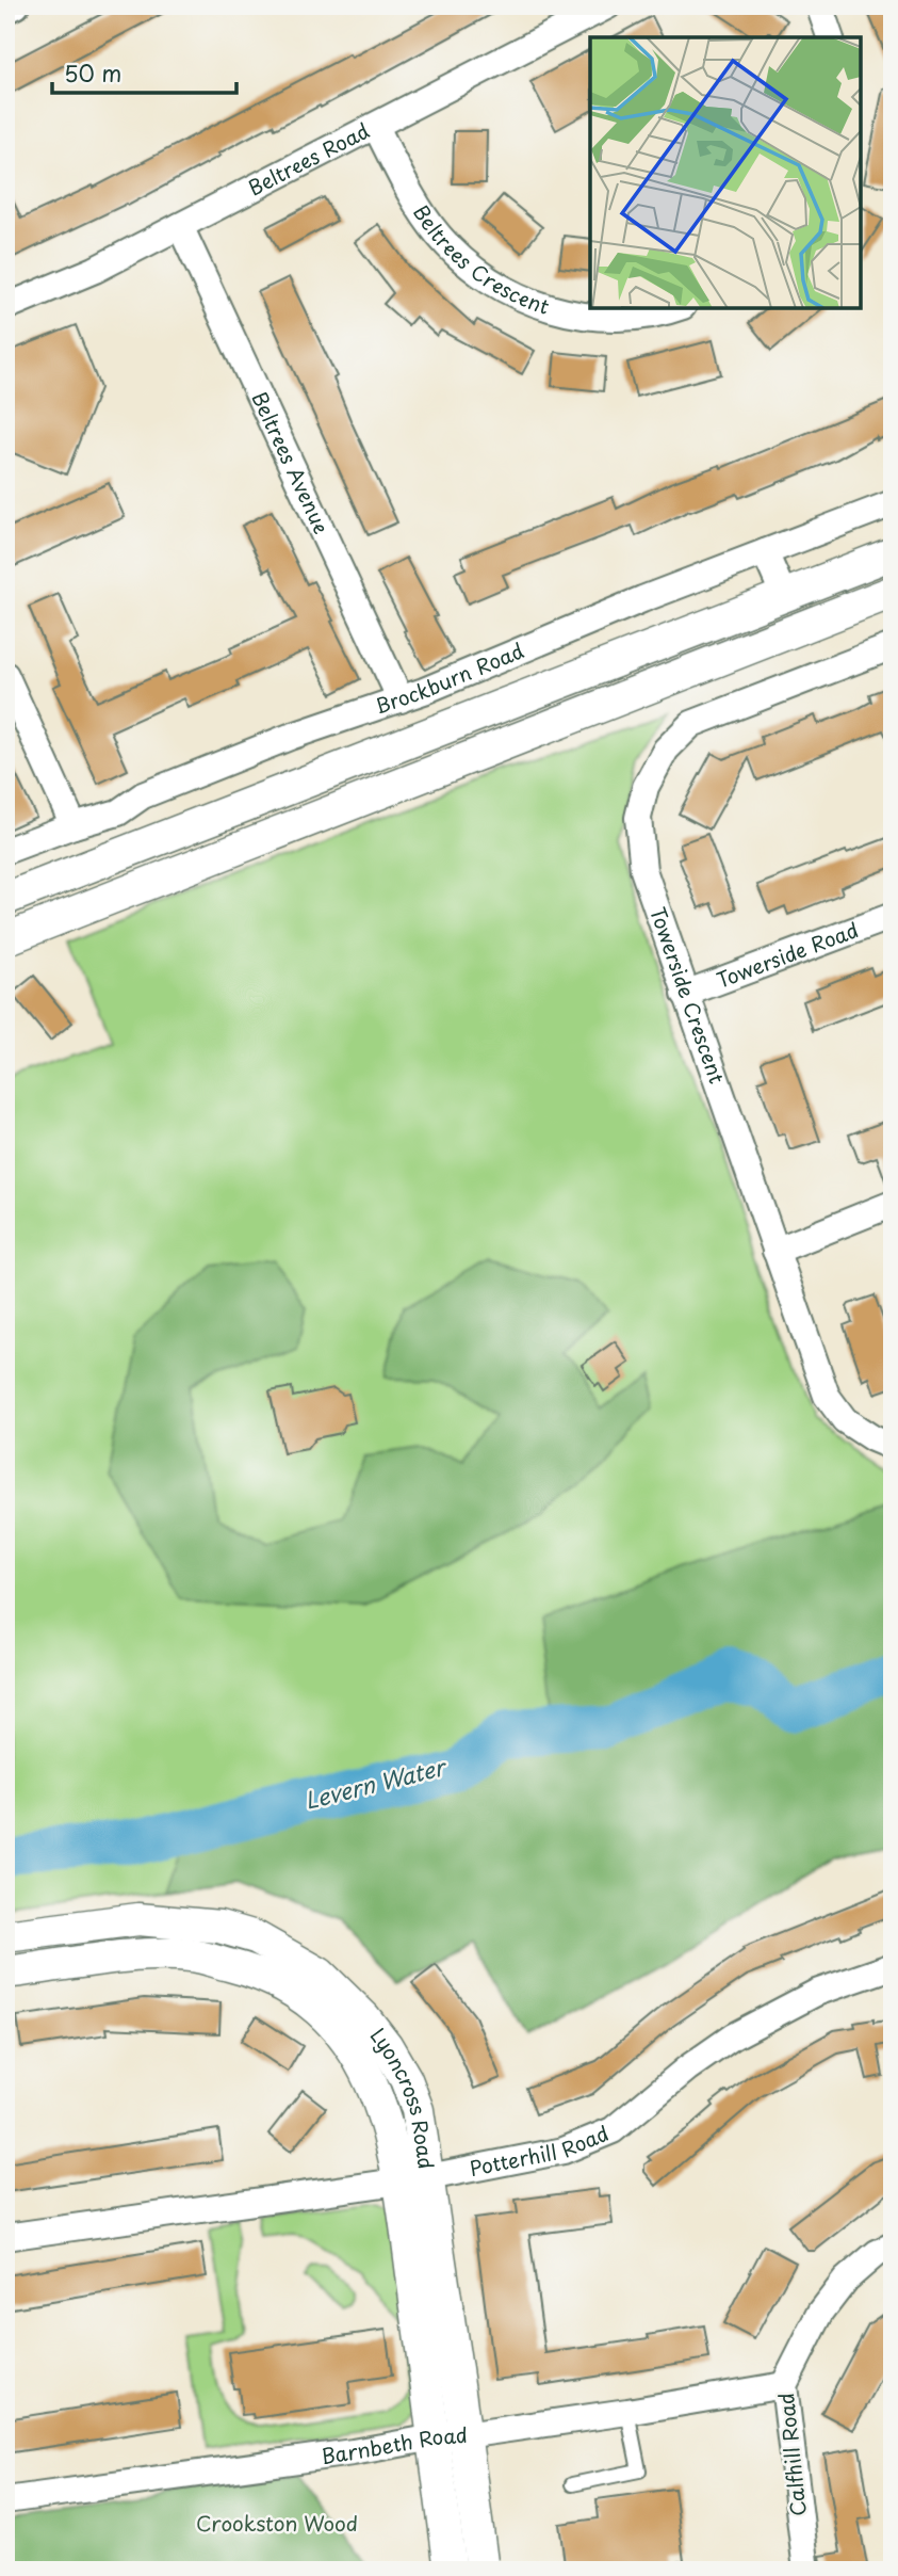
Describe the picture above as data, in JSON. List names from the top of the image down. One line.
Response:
{"streets":{"street":["Beltrees Road","Beltrees Crescent","Beltrees Avenue","Brockburn Road","Towerside Road","Towerside Crescent","Lyoncross Road","Potterhill Road","Barnbeth Road","Calfhill Road"]},"crossings":[["Beltrees Road","Beltrees Crescent"],["Beltrees Road","Beltrees Avenue"],["Beltrees Avenue","Brockburn Road"],["Towerside Road","Towerside Crescent"],["Lyoncross Road","Potterhill Road"],["Lyoncross Road","Barnbeth Road"],["Barnbeth Road","Calfhill Road"]],"water":["Levern Water"],"parks":["Crookston Wood"],"scale_bar":"50 m"}
